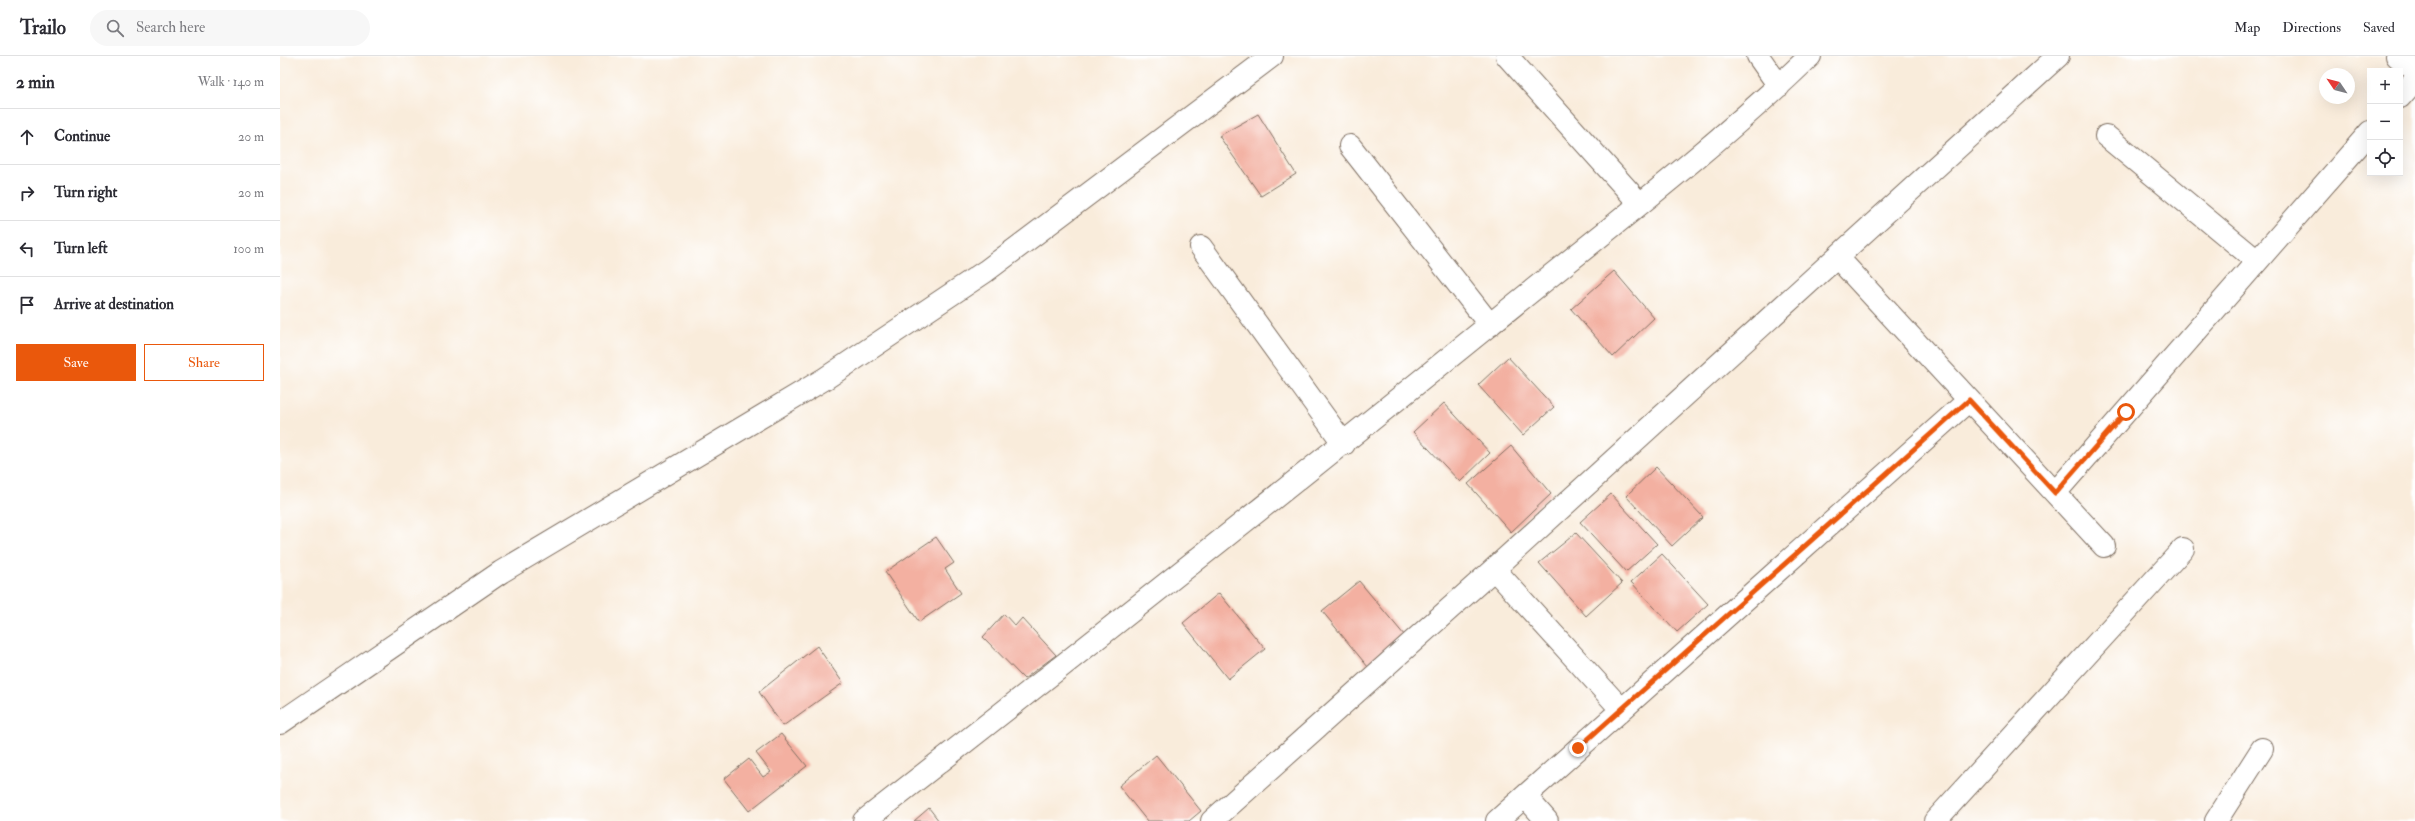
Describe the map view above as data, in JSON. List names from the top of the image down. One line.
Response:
{"north":"top left","page":{"header":"Trailo","search":"Search here","nav":["Map","Directions","Saved"],"heading":["2 min","Walk · 140 m"],"map_buttons":["+","−"],"list":[["Continue","20 m"],["Turn right","20 m"],["Turn left","100 m"],"Arrive at destination"],"buttons":["Save","Share"]}}
